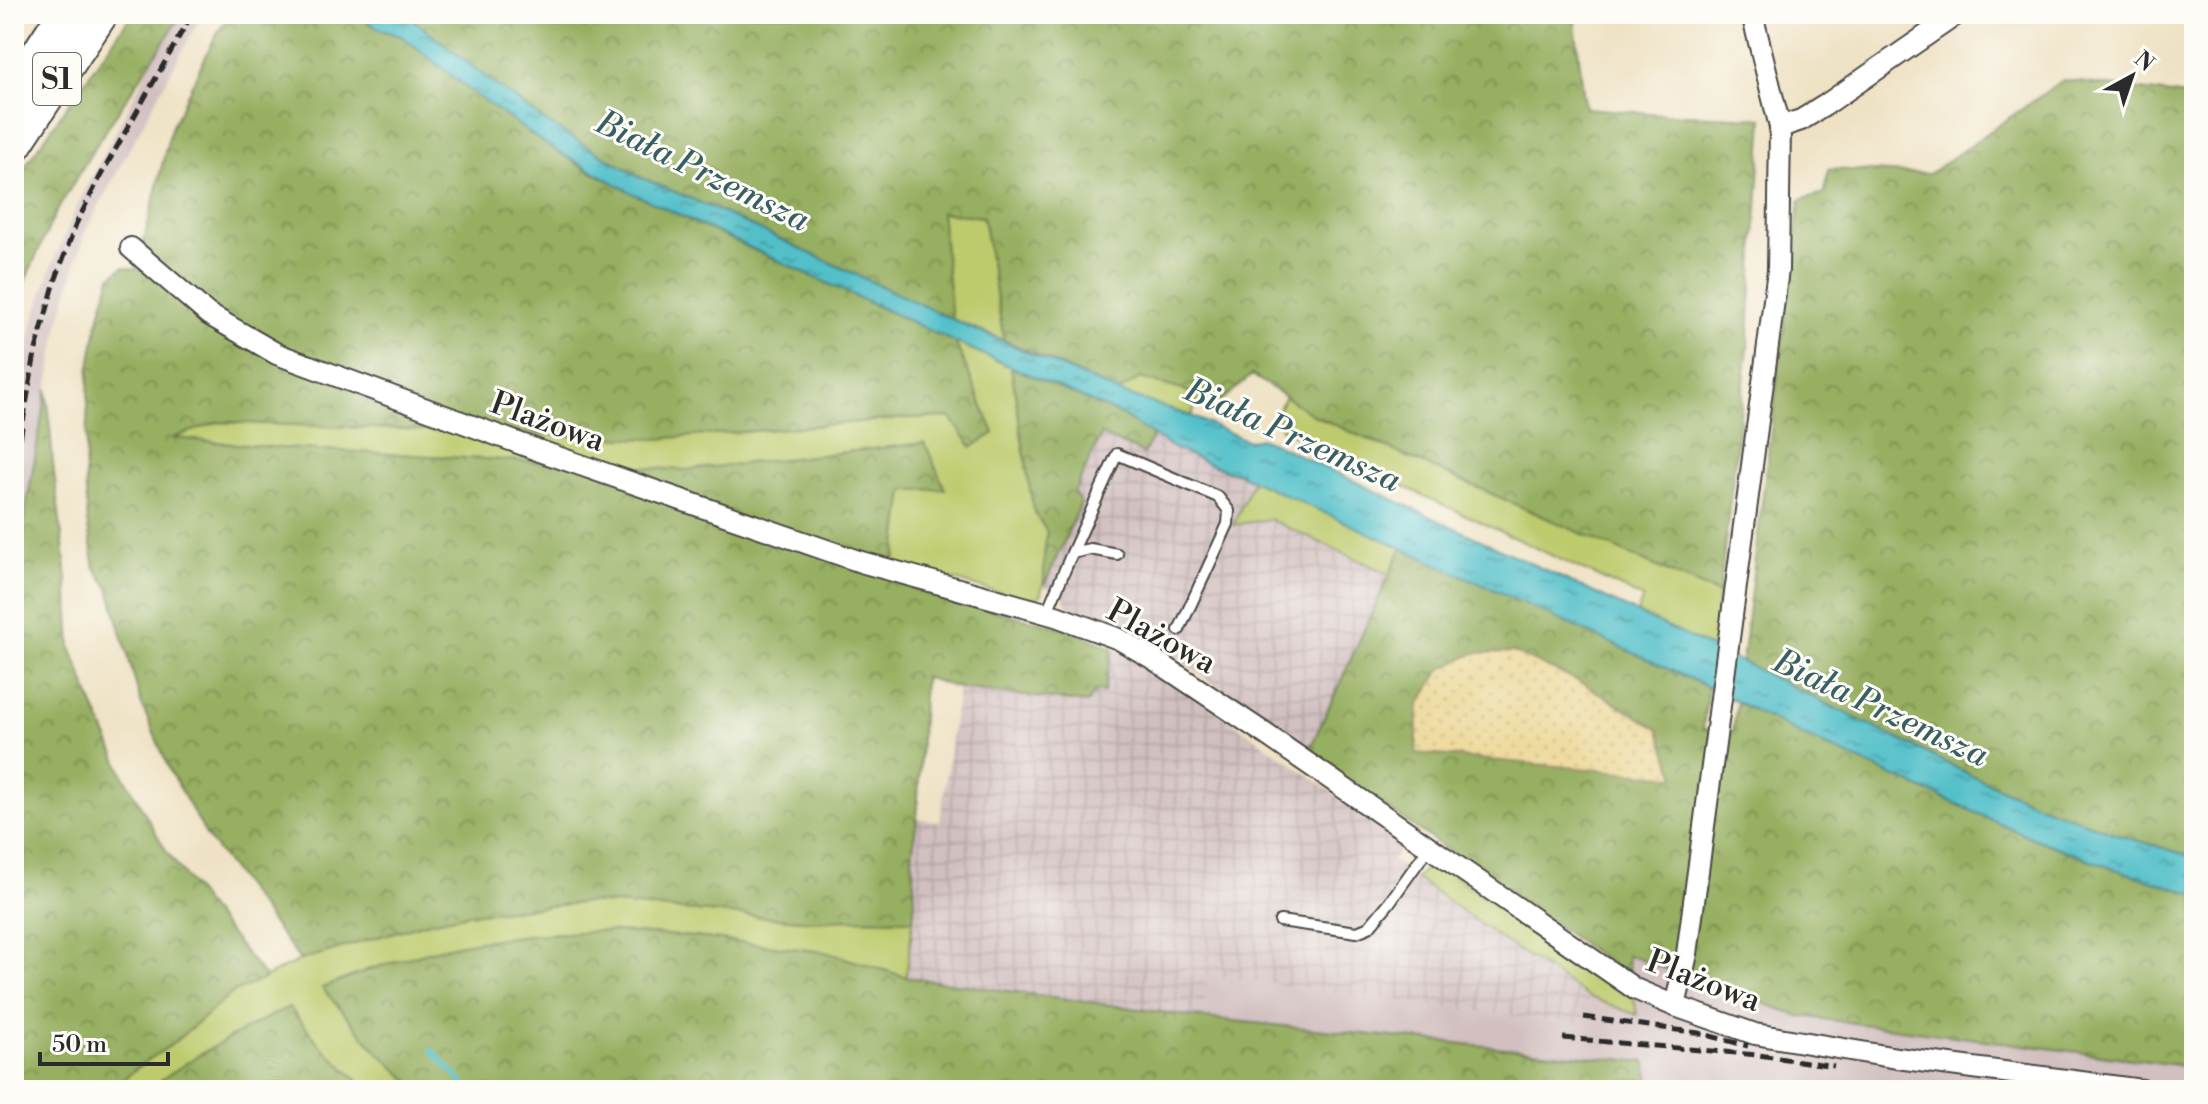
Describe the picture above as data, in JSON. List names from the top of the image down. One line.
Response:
{"streets":{"highway":["S1"],"street":["Plażowa"]},"water":["Biała Przemsza"],"scale_bar":"50 m","north":"top right"}
